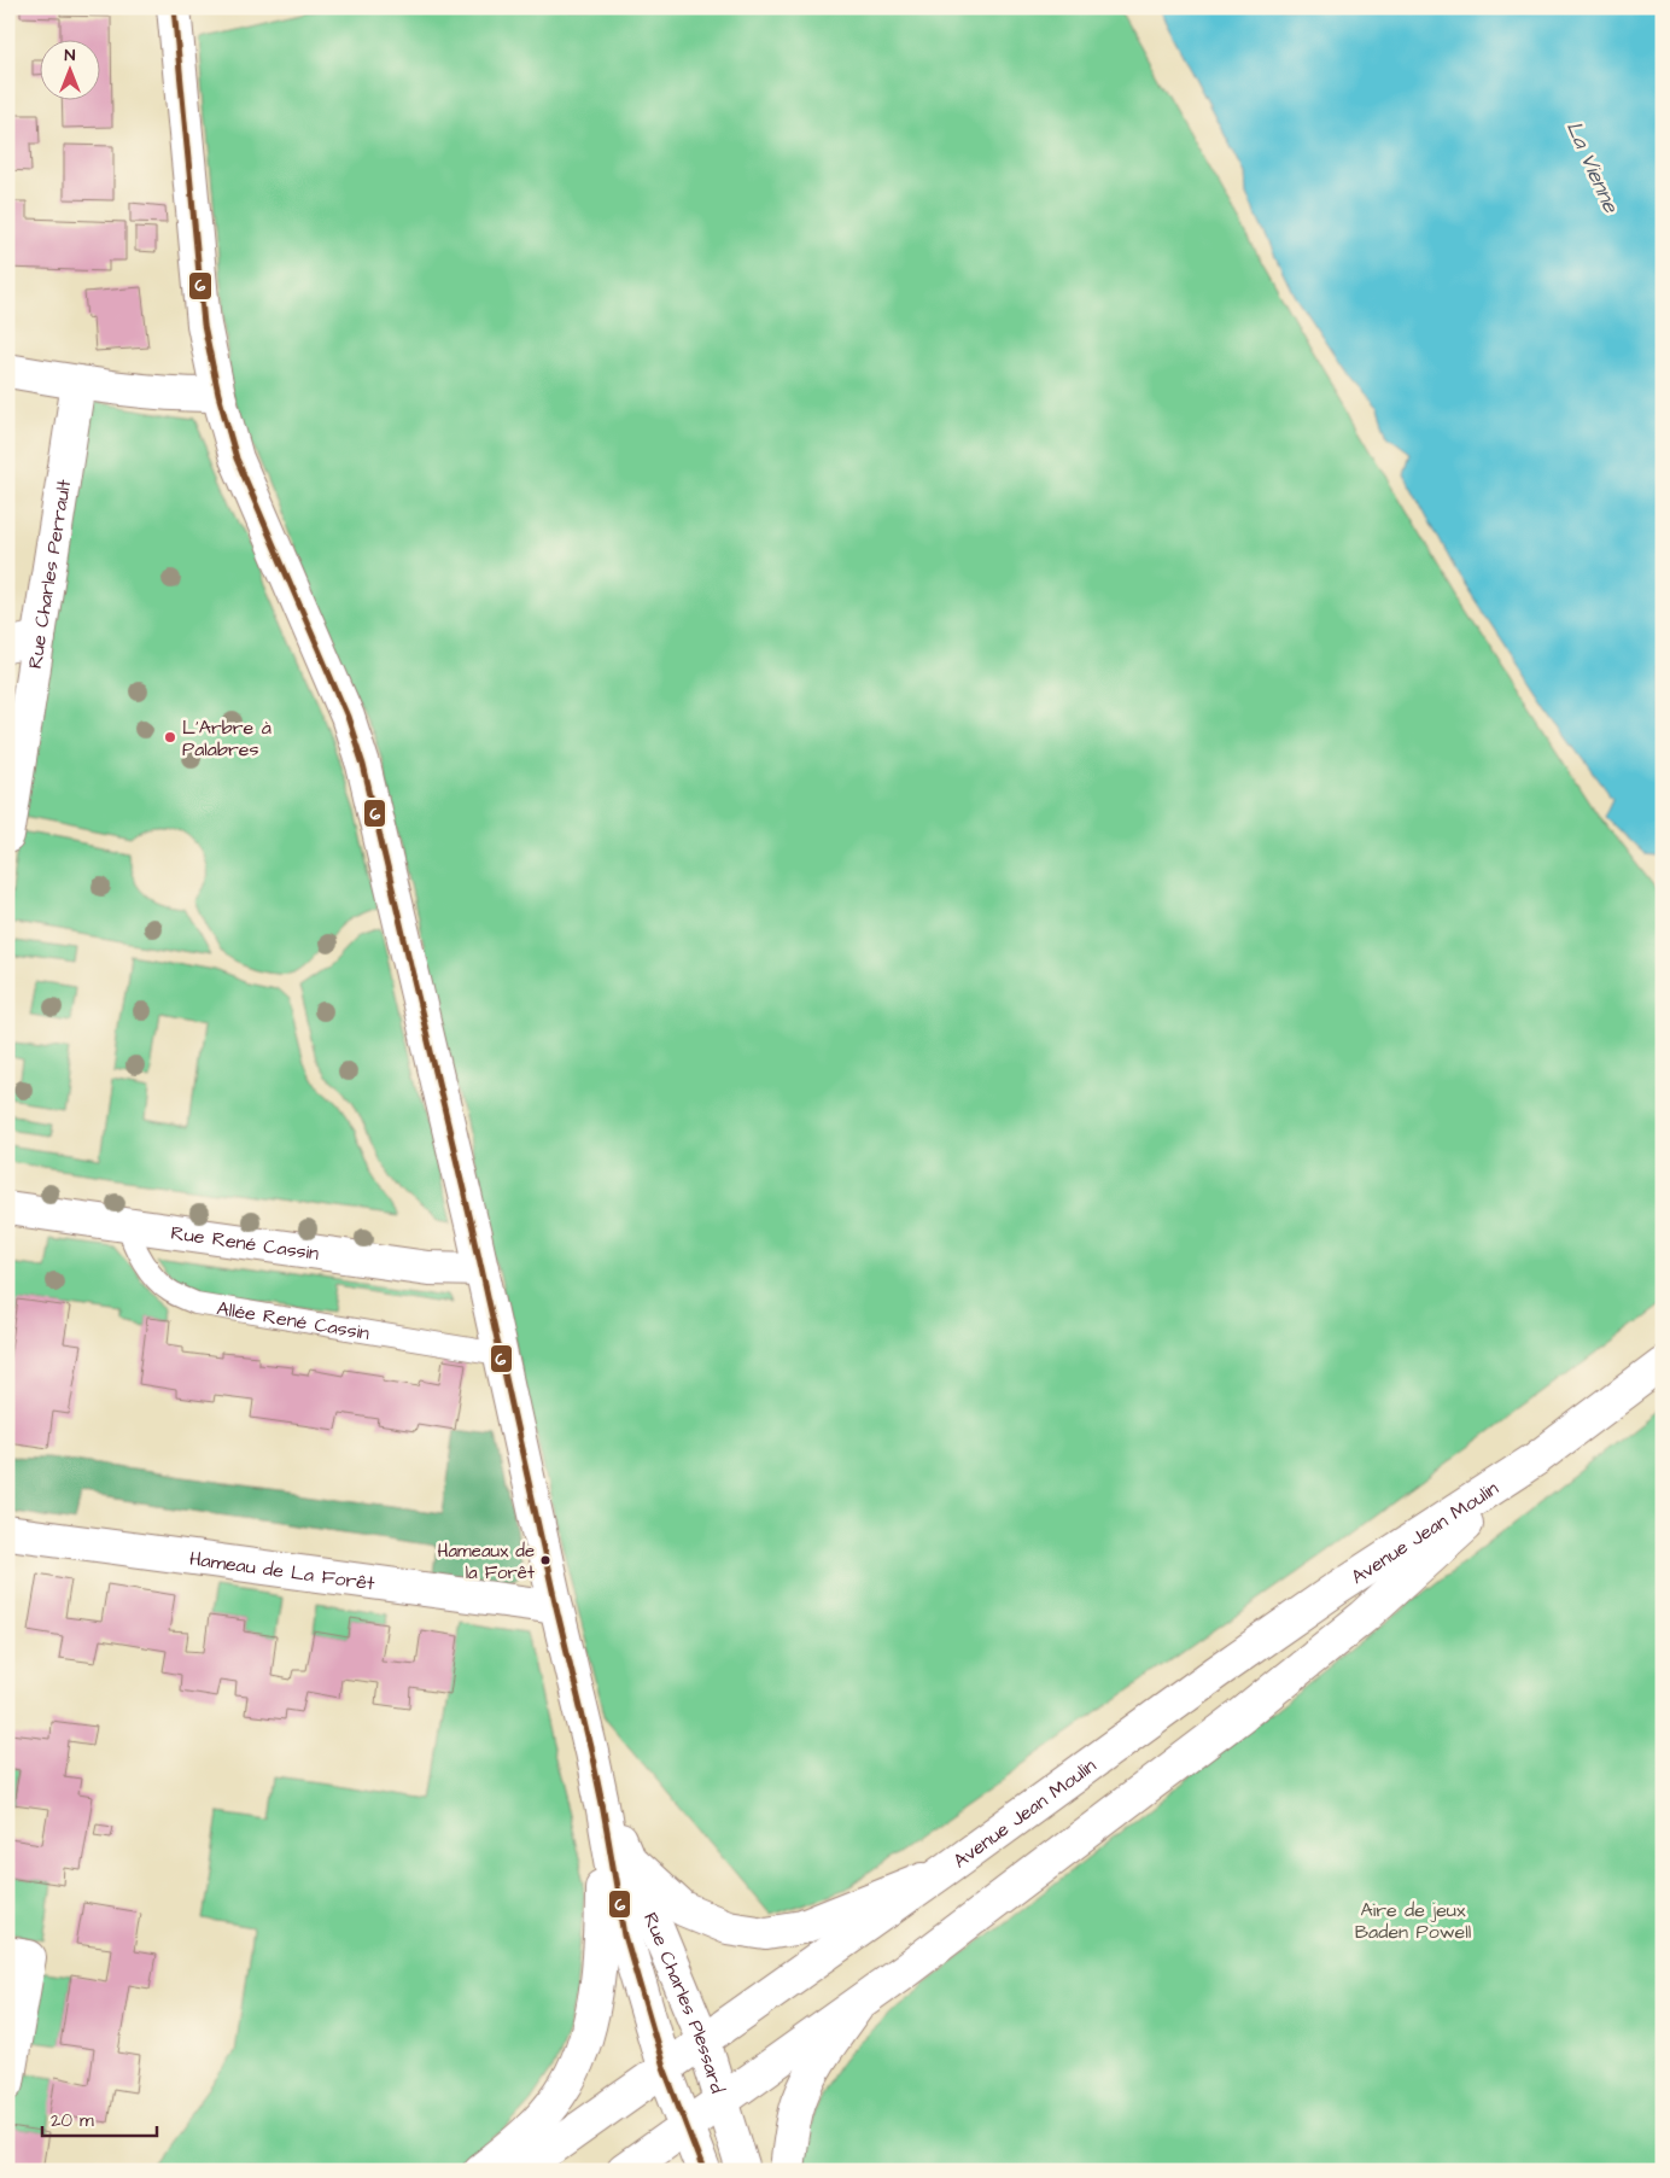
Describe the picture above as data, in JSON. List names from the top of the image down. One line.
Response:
{"streets":{"street":["Rue Charles Perrault","Rue René Cassin","Avenue Jean Moulin","Hameau de La Forêt","Rue Charles Plessard"],"lane":["Allée René Cassin"]},"crossings":[["Rue René Cassin","Allée René Cassin"],["Rue René Cassin","Rue Charles Plessard"],["Allée René Cassin","Rue Charles Plessard"],["Avenue Jean Moulin","Rue Charles Plessard"],["Hameau de La Forêt","Rue Charles Plessard"]],"water":["La Vienne"],"parks":["Aire de jeux Baden Powell"],"places":["L'Arbre à Palabres","Hameaux de la Forêt"],"lines":["transit line 6"],"scale_bar":"20 m","north":"top"}
